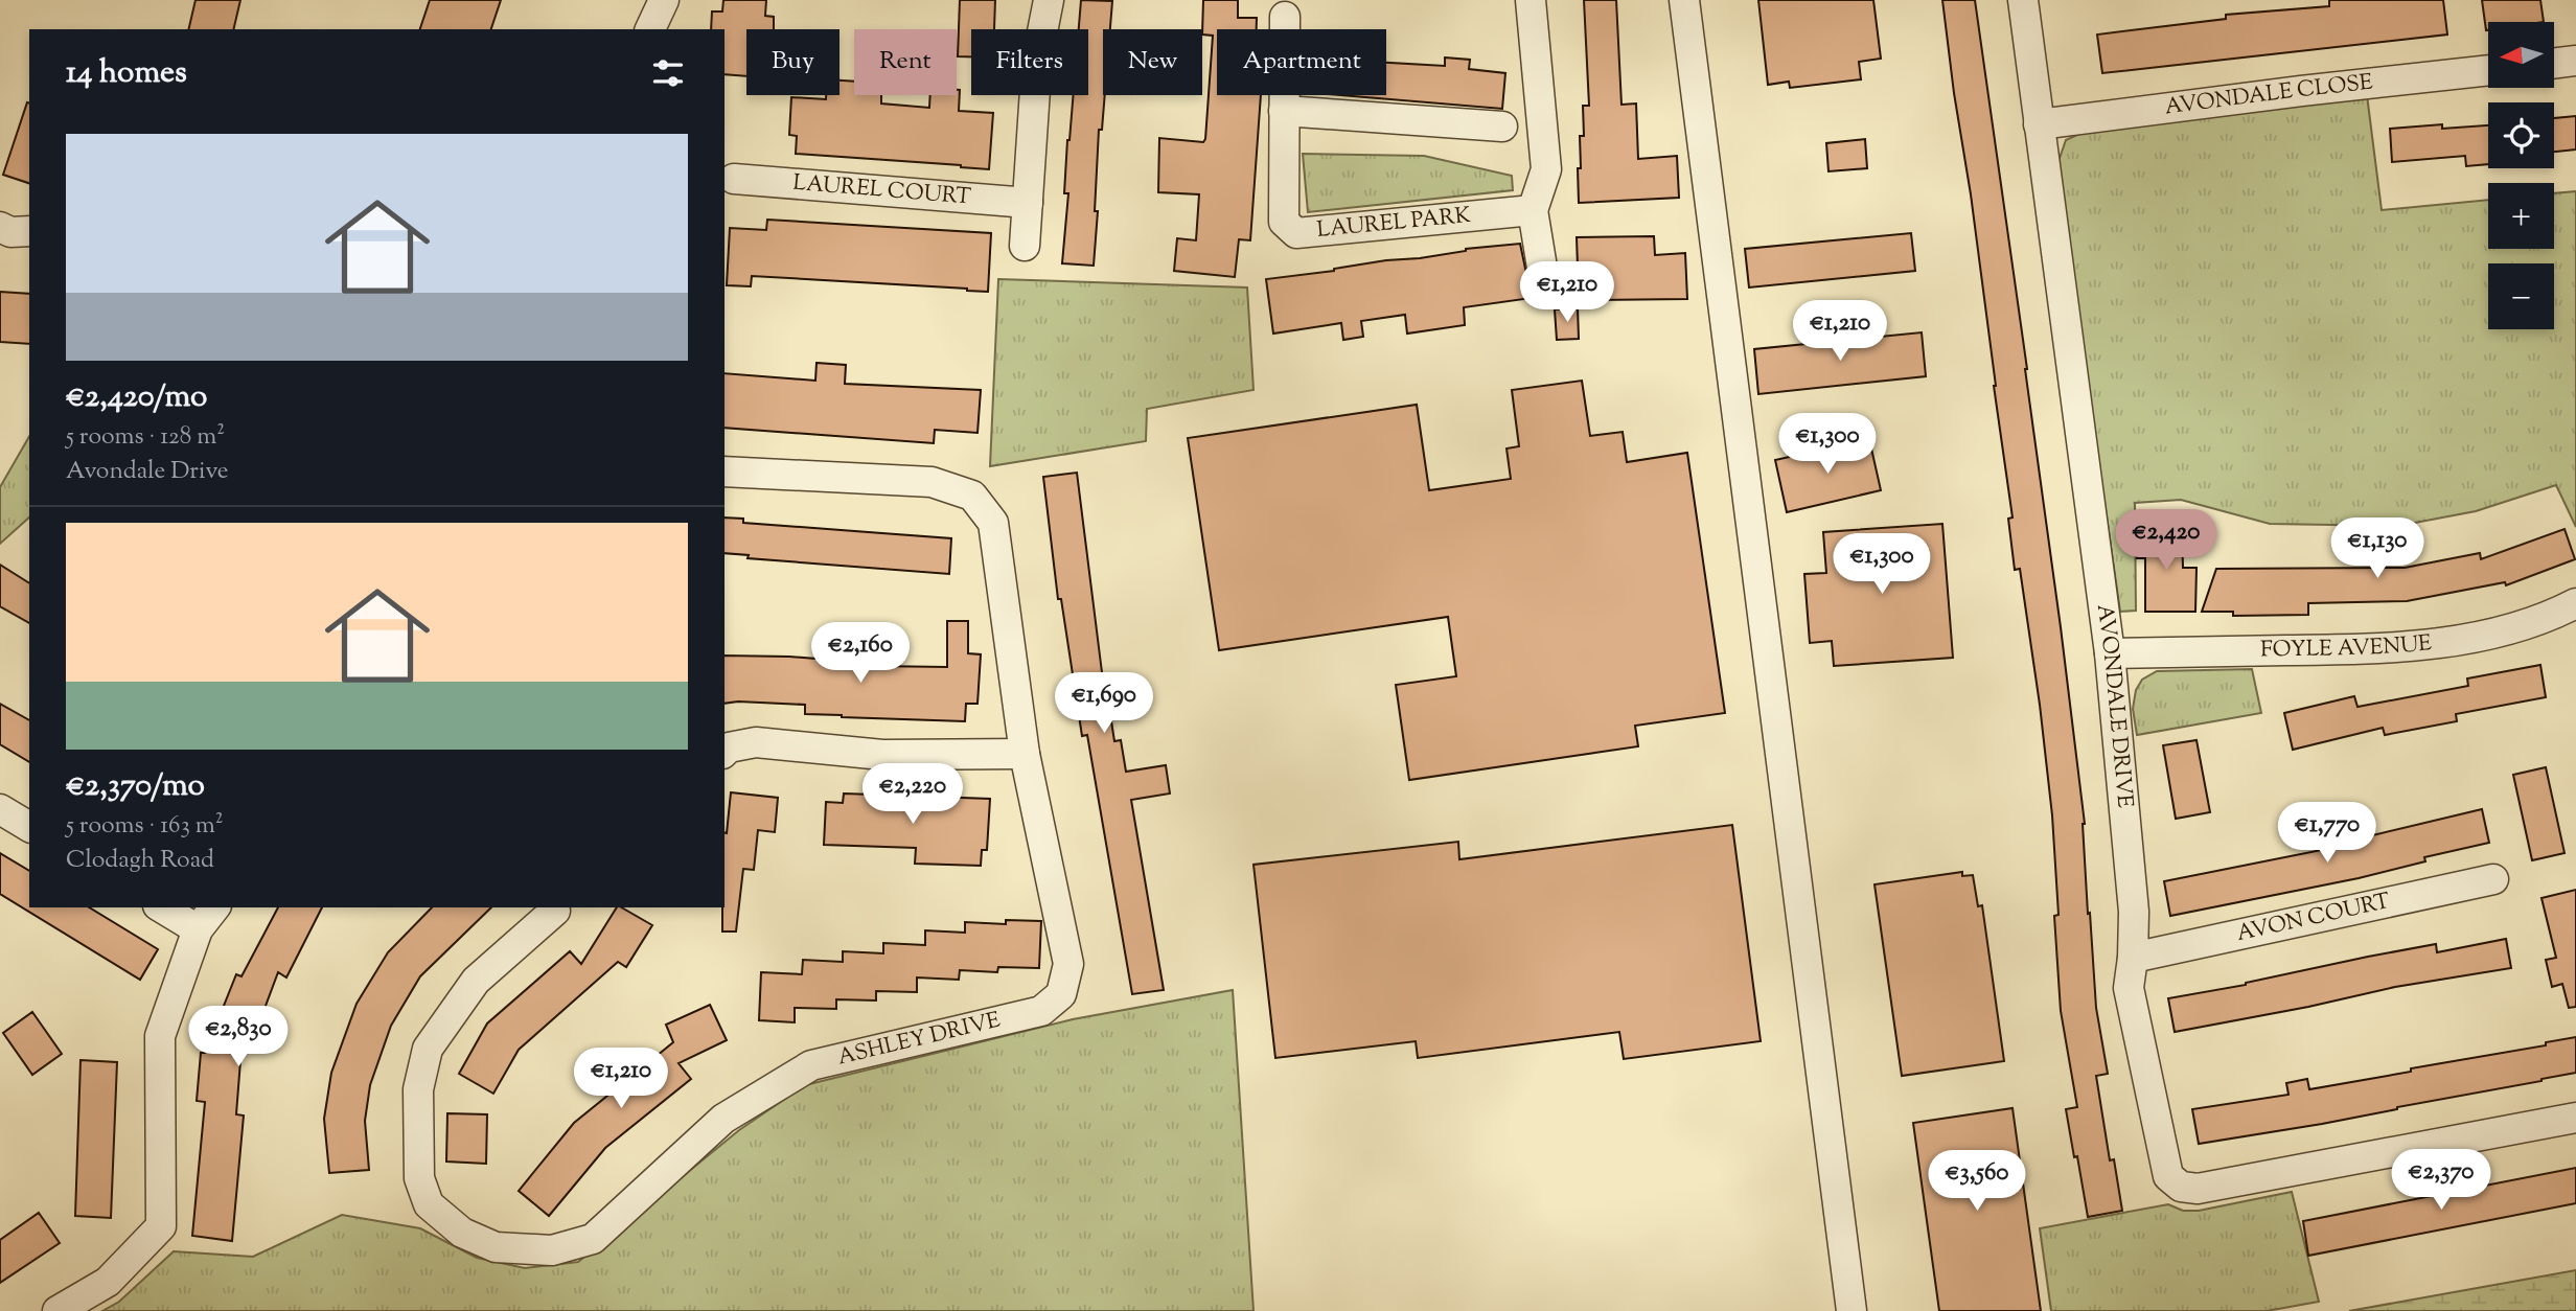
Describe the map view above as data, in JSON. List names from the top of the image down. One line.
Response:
{"streets":{"street":["AVONDALE CLOSE","LAUREL COURT","LAUREL PARK","FOYLE AVENUE","AVONDALE DRIVE","AVON COURT","ASHLEY DRIVE"]},"crossings":[["AVONDALE CLOSE","AVONDALE DRIVE"],["FOYLE AVENUE","AVONDALE DRIVE"],["AVONDALE DRIVE","AVON COURT"]],"north":"left","page":{"map_buttons":["+","−"],"chip":["Buy","Rent","Filters","New","Apartment"],"heading":"14 homes","list":[{"name":"€2,420/mo","note":"5 rooms · 128 m² · Avondale Drive"},{"name":"€2,370/mo","note":"5 rooms · 163 m² · Clodagh Road"}],"price":["€1,210","€1,210","€1,300","€2,420","€1,130","€1,300","€2,160","€1,690","€2,220","€1,770","€2,830","€1,210","€2,370","€3,560"]}}
